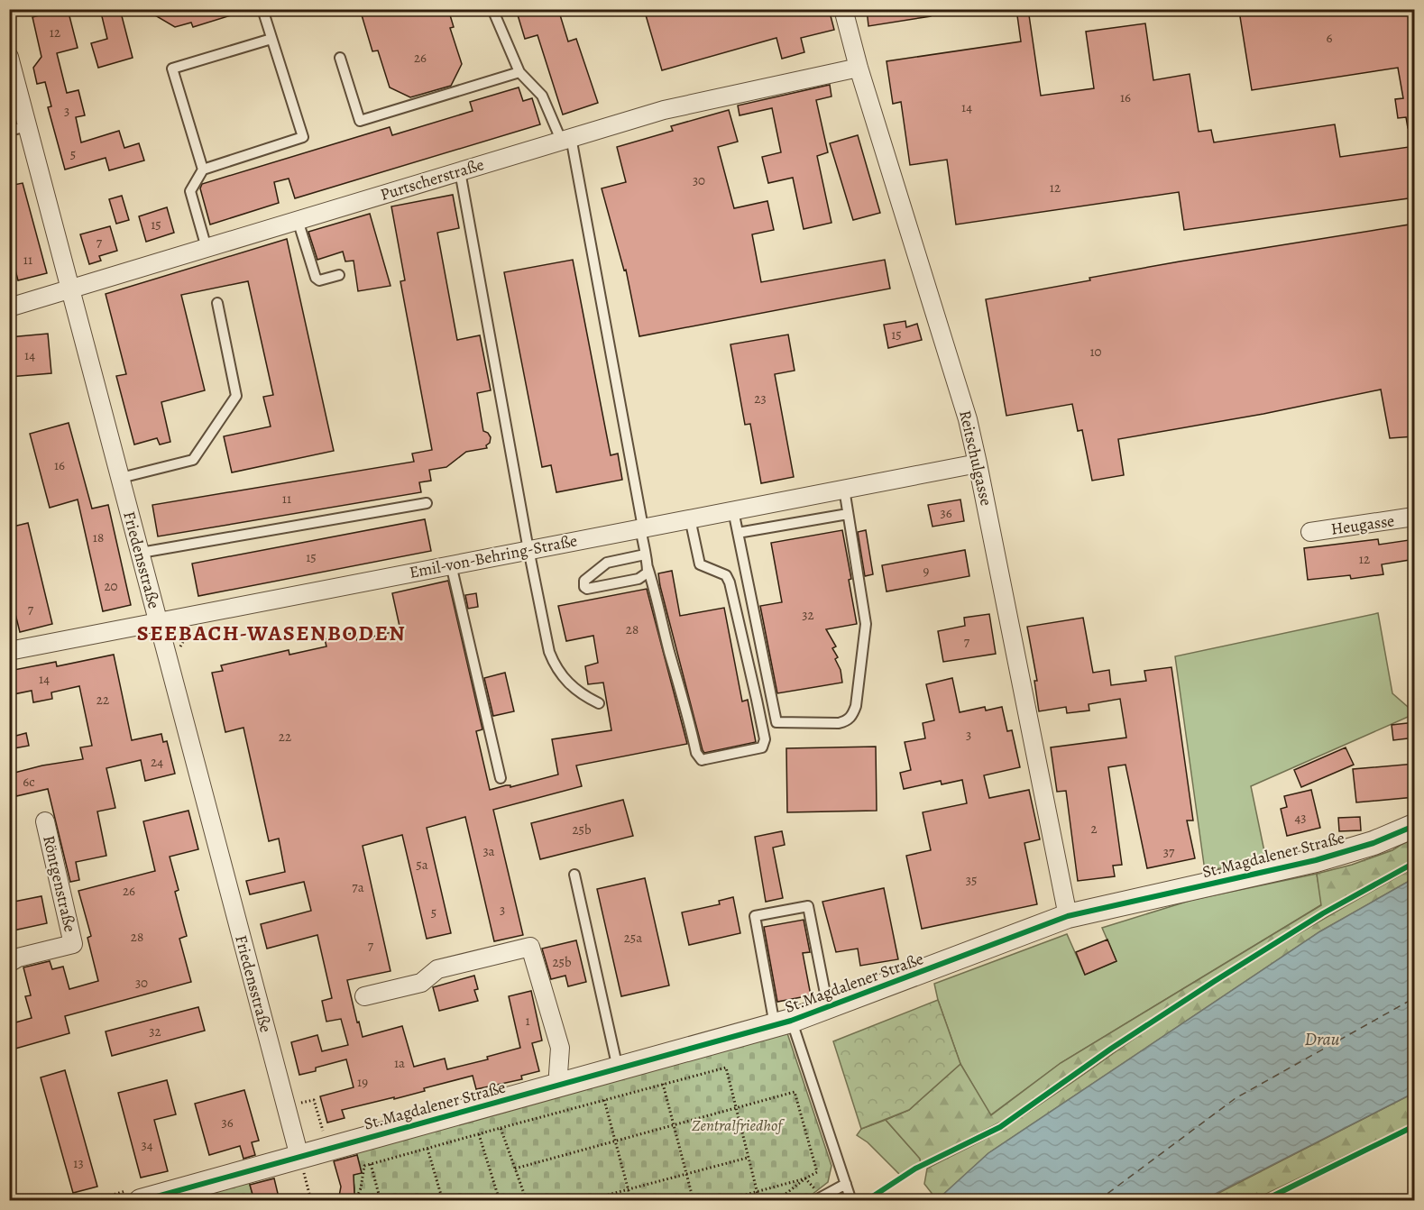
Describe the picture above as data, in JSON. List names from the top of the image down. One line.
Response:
{"streets":{"street":["Purtscherstraße","Reitschulgasse","Heugasse","Emil-von-Behring-Straße","Friedensstraße","St.Magdalener Straße","Röntgenstraße"]},"crossings":[["Purtscherstraße","Reitschulgasse"],["Purtscherstraße","Friedensstraße"],["Reitschulgasse","Emil-von-Behring-Straße"],["Reitschulgasse","St.Magdalener Straße"],["Emil-von-Behring-Straße","Friedensstraße"],["Friedensstraße","St.Magdalener Straße"]],"districts":["SEEBACH-WASENBODEN"],"water":["Drau"],"parks":["Zentralfriedhof"],"house_numbers":["12","6","26","16","14","3","5","30","12","15","7","11","15","10","14","23","16","11","36","18","15","12","9","20","7","32","28","7","14","22","3","22","24","6c","43","2","25b","3a","37","5a","35","7a","26","3","5","28","25a","7","25b","30","1","32","1a","19","36","34","13"]}
